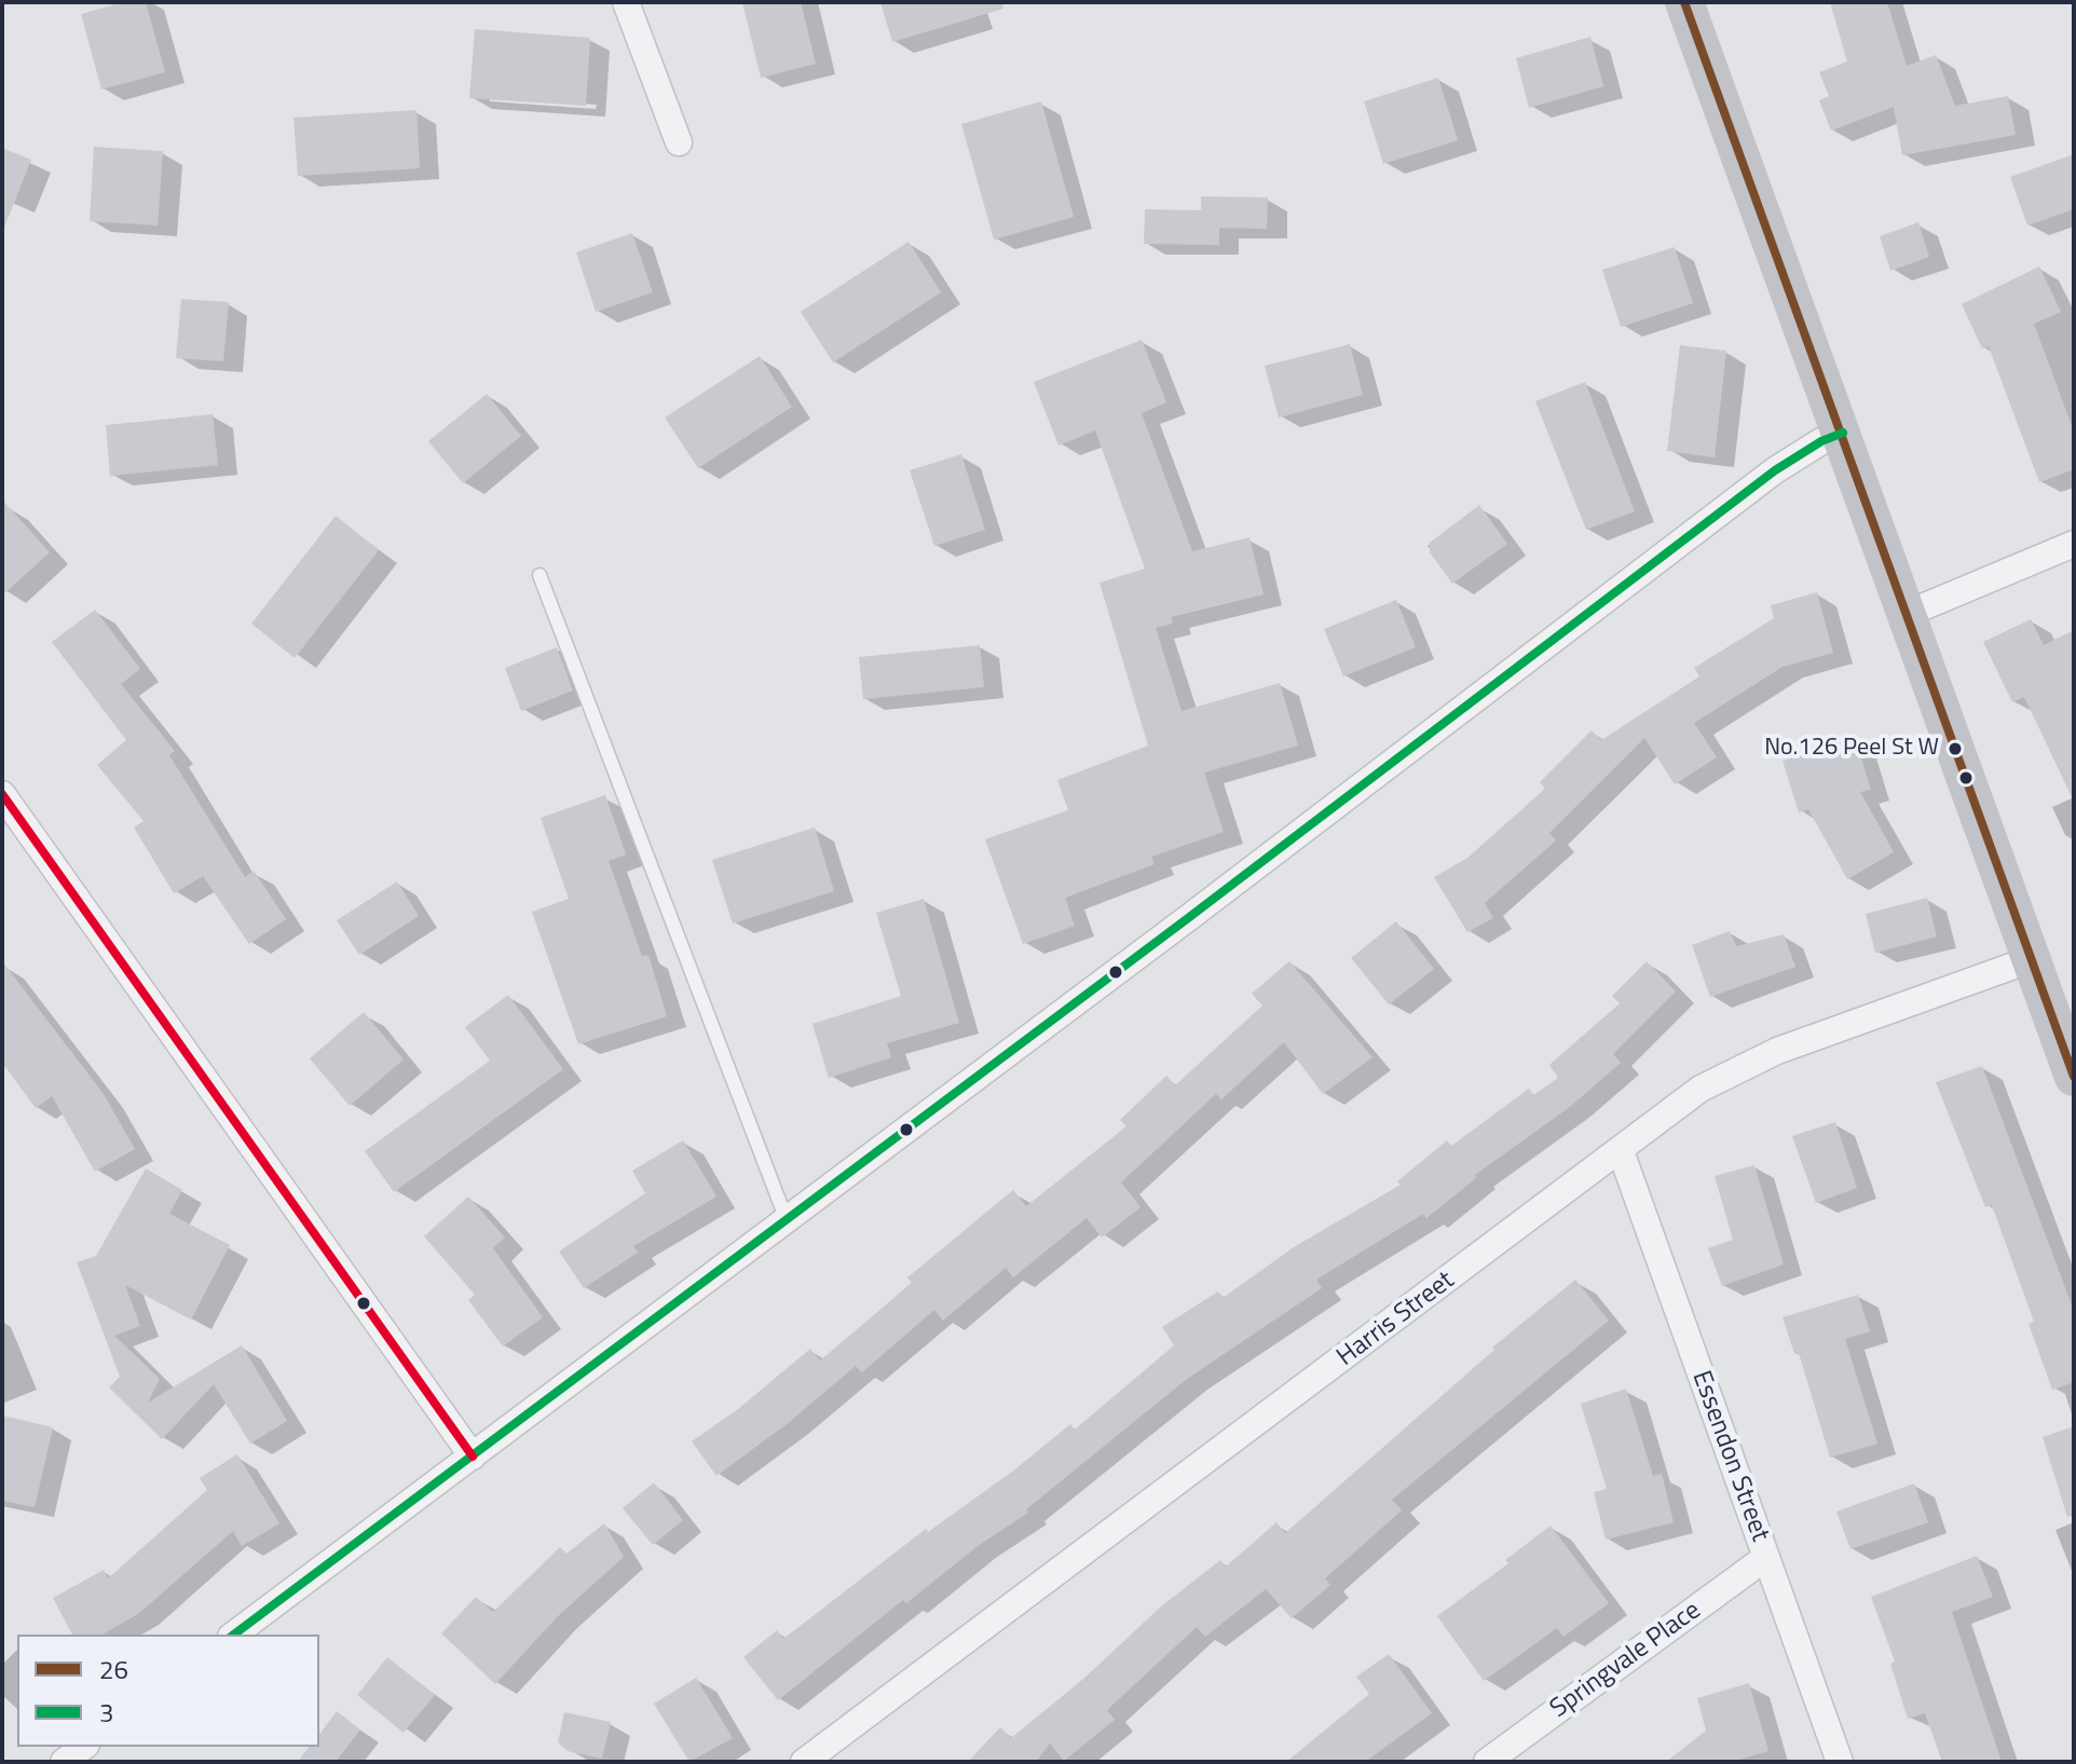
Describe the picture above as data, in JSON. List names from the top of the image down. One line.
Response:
{"streets":{"street":["Harris Street","Essendon Street","Springvale Place"]},"crossings":[["Harris Street","Essendon Street"],["Essendon Street","Springvale Place"]],"places":["No.126 Peel St W"],"lines":["transit line 26","transit line 3"],"legend":["26","3"]}
